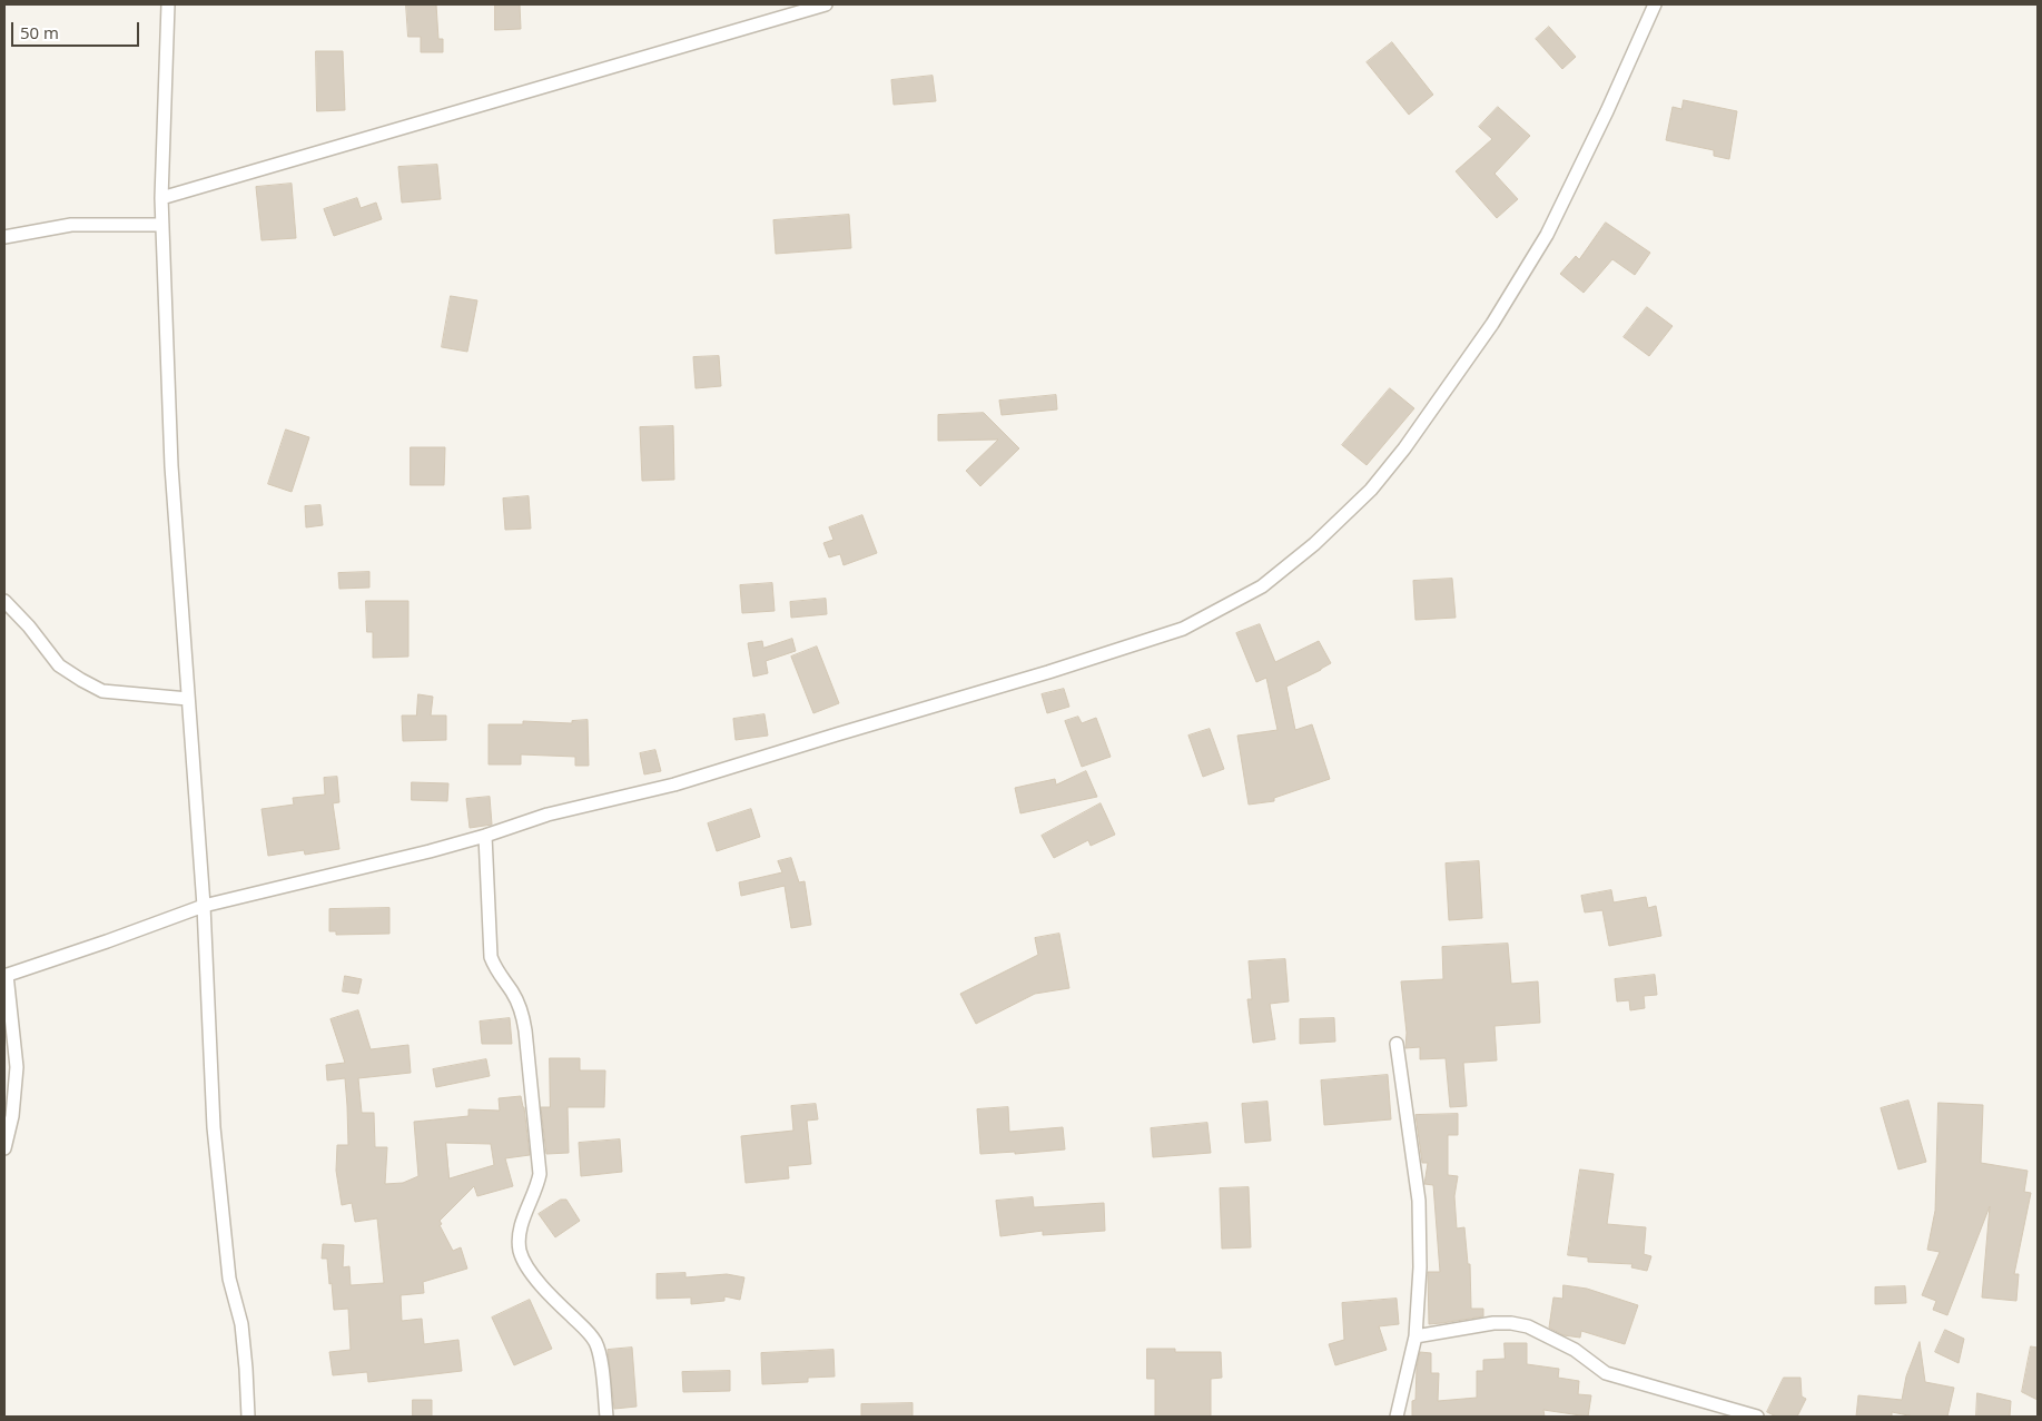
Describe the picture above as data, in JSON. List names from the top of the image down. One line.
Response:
{"scale_bar":"50 m"}
